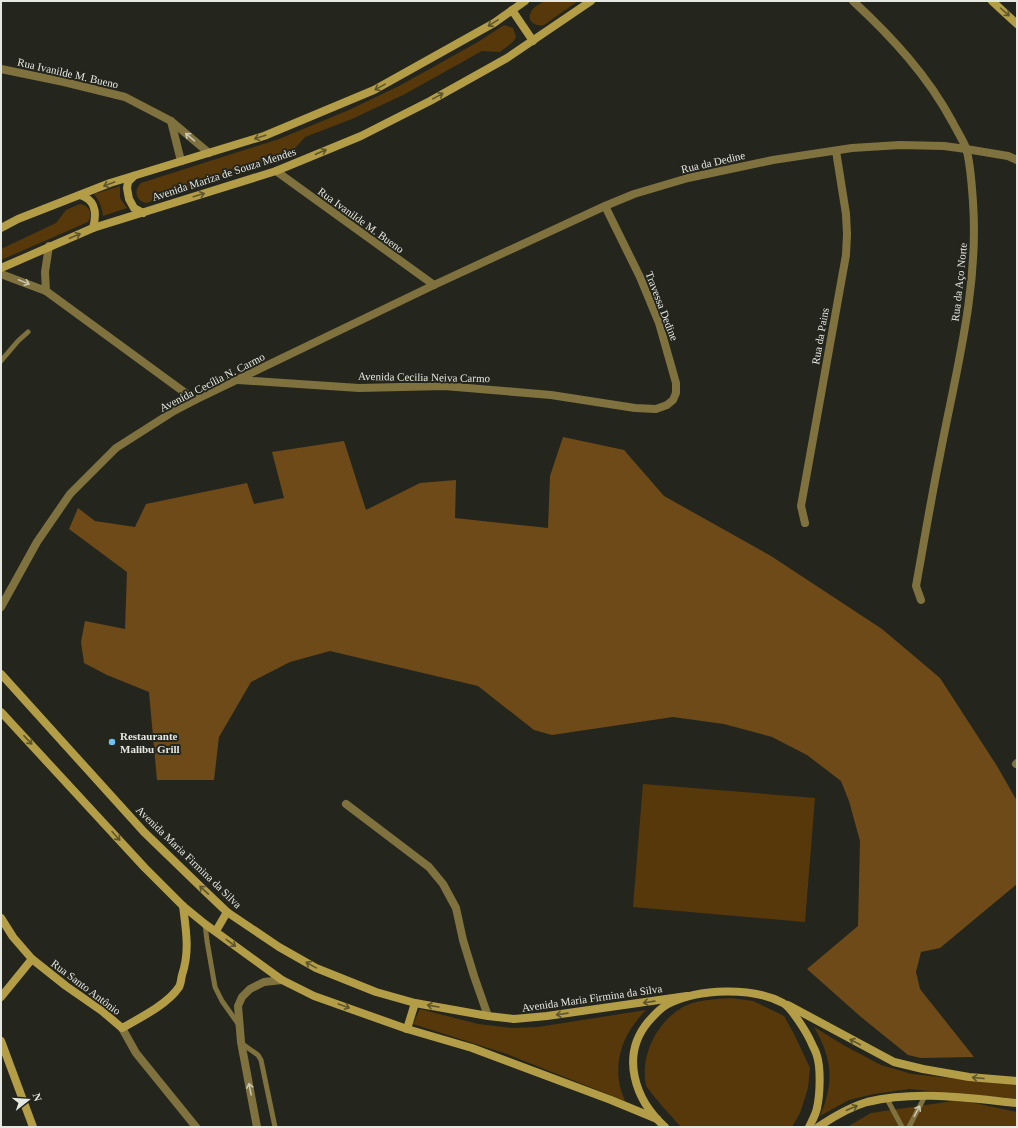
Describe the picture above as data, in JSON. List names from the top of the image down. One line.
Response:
{"streets":{"main road":["Avenida Mariza de Souza Mendes","Avenida Maria Firmina da Silva","Rua Santo Antônio"],"street":["Rua Ivanilde M. Bueno","Rua da Dedine","Rua da Aço Norte","Travessa Dedine","Rua da Pains","Avenida Cecilia Neiva Carmo","Avenida Cecília N. Carmo"]},"crossings":[["Rua Ivanilde M. Bueno","Rua da Dedine"],["Rua Ivanilde M. Bueno","Avenida Mariza de Souza Mendes"],["Rua Ivanilde M. Bueno","Avenida Cecília N. Carmo"],["Rua da Dedine","Rua da Aço Norte"],["Rua da Dedine","Travessa Dedine"],["Rua da Dedine","Rua da Pains"],["Rua da Dedine","Avenida Cecília N. Carmo"],["Travessa Dedine","Avenida Cecilia Neiva Carmo"],["Avenida Cecilia Neiva Carmo","Avenida Cecília N. Carmo"]],"places":["Restaurante Malibu Grill"],"north":"right"}
